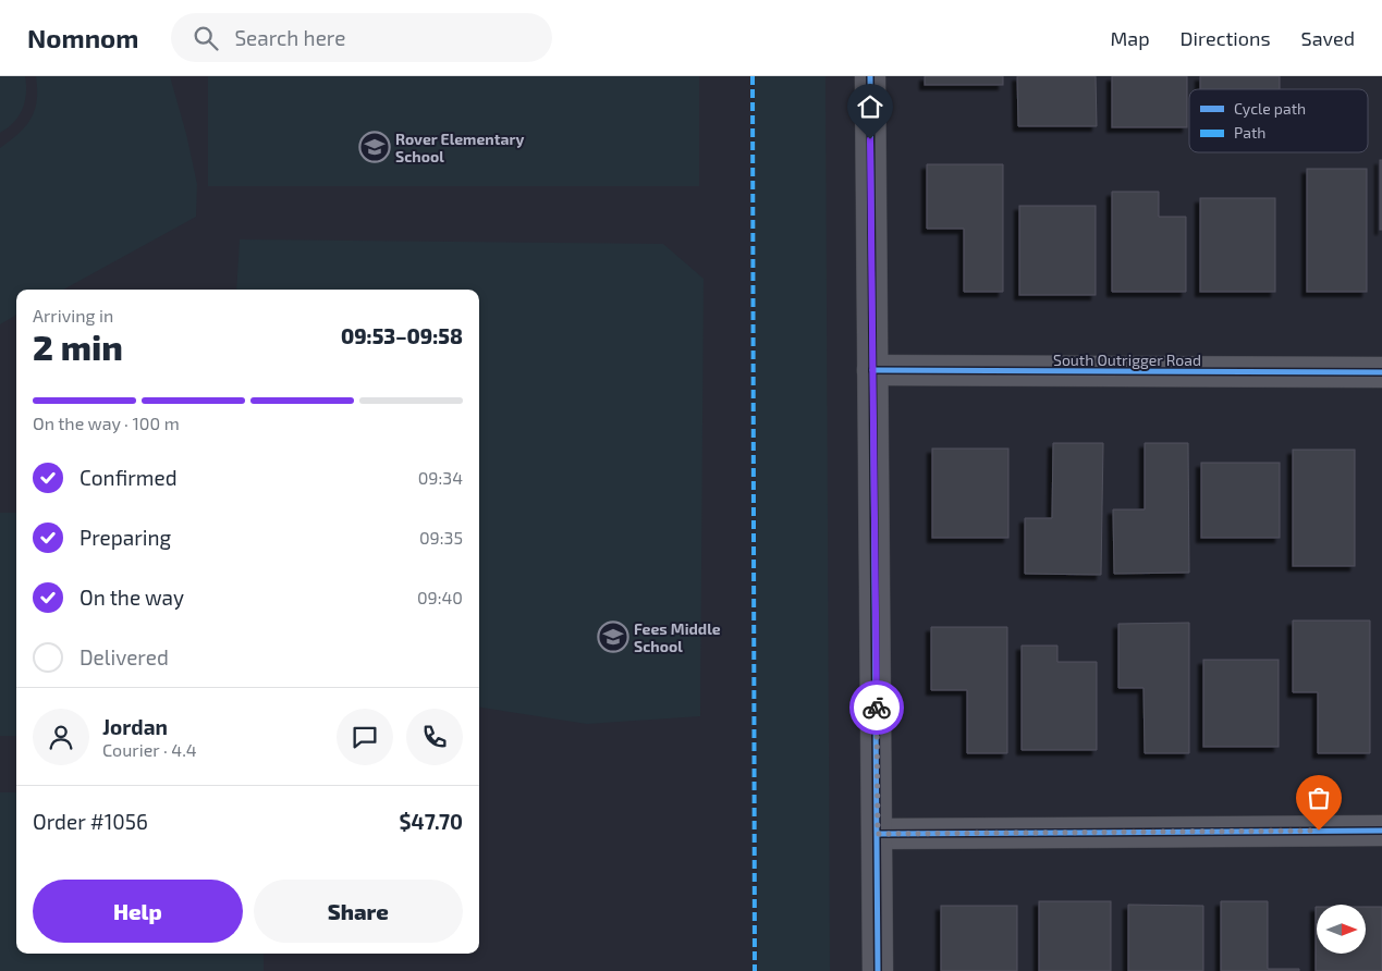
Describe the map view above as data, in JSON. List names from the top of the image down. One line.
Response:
{"streets":{"street":["South Outrigger Road"]},"places":{"school or university":["Rover Elementary School","Fees Middle School"]},"legend":["Cycle path","Path"],"north":"right","page":{"header":"Nomnom","search":"Search here","nav":["Map","Directions","Saved"],"heading":["2 min","Arriving in","09:53–09:58"],"panel":["Jordan","Courier · 4.4","Order #1056","$47.70"],"bar":"On the way · 100 m","list":[["Confirmed","09:34"],["Preparing","09:35"],["On the way","09:40"],"Delivered"],"buttons":["Help","Share"]}}
